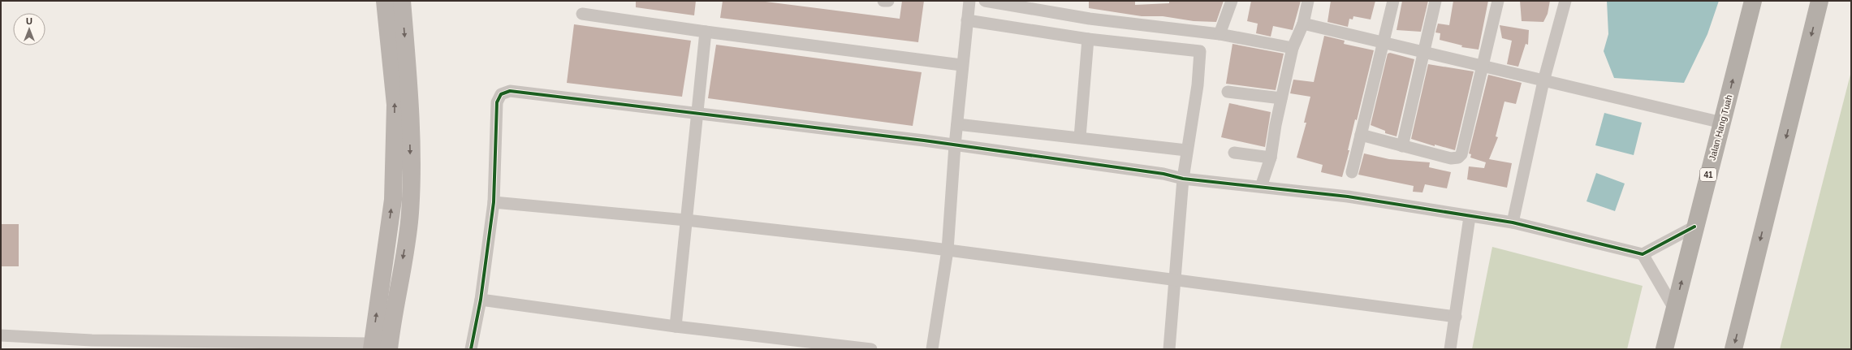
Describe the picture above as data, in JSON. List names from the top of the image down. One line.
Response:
{"streets":{"highway":["Jalan Hang Tuah","41"]},"north":"top"}
